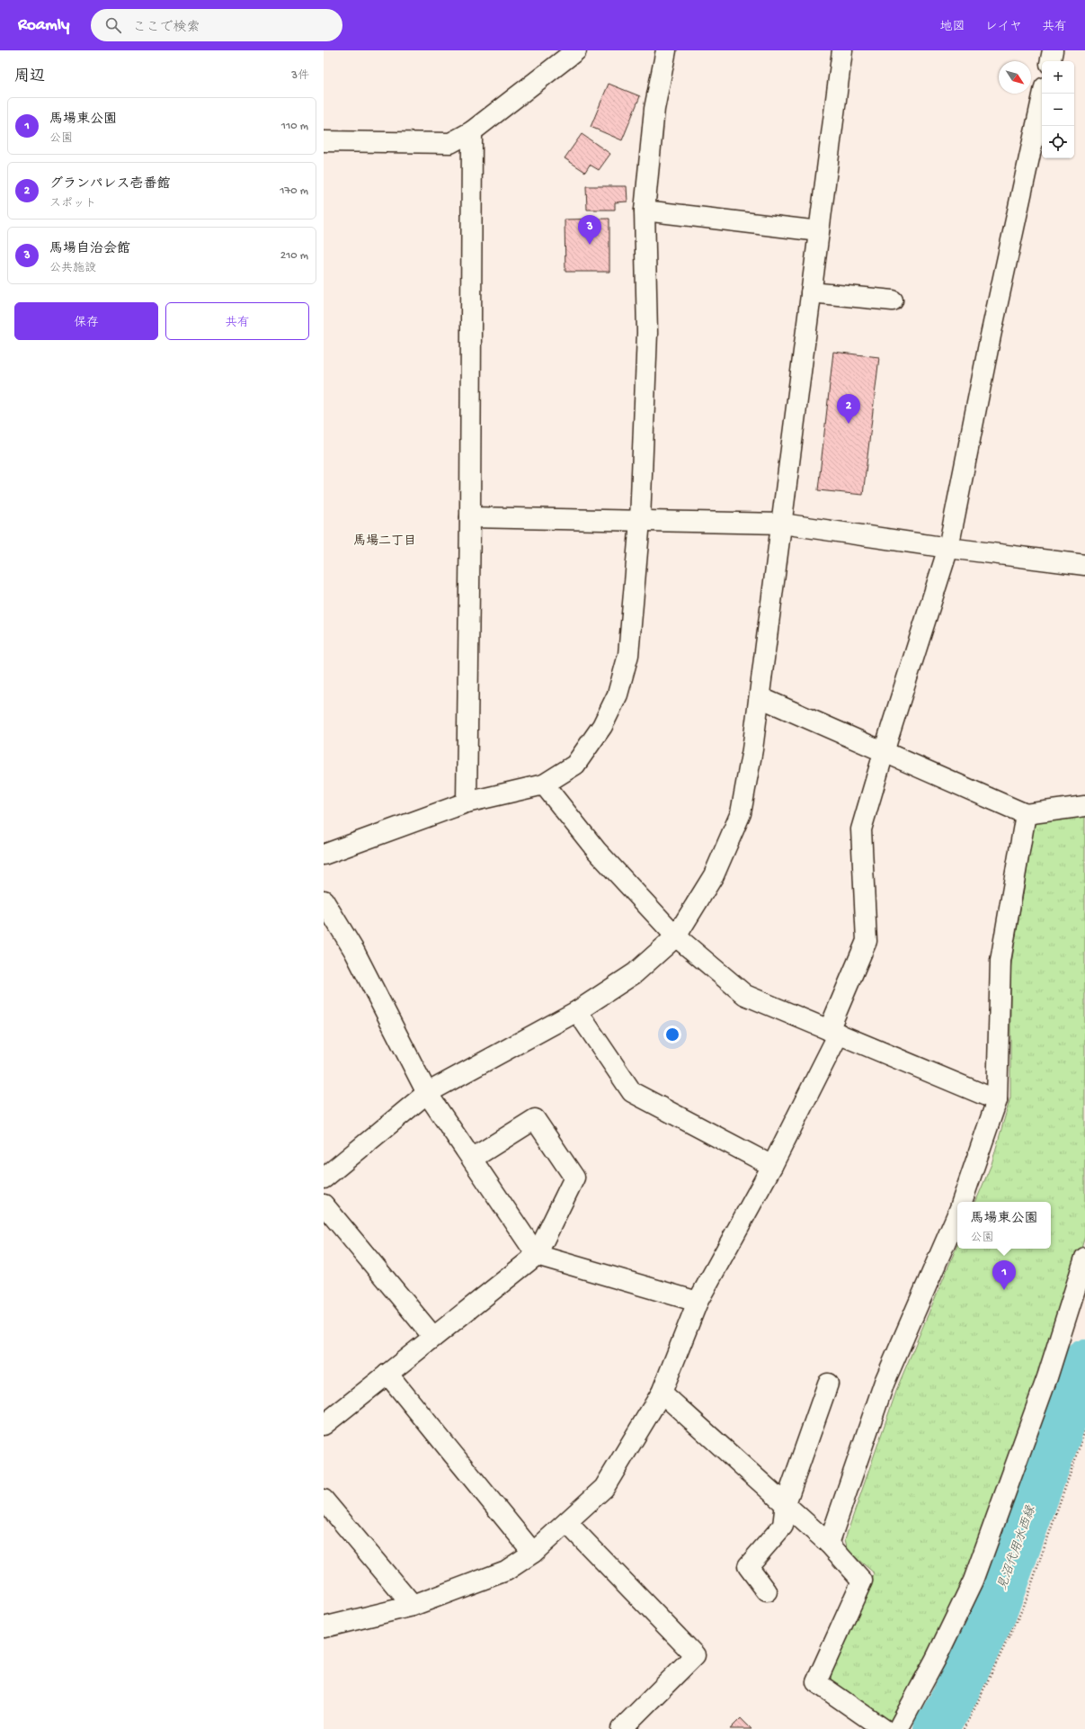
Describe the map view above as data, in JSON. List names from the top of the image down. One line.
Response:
{"districts":["馬場二丁目"],"water":["見沼代用水西縁"],"north":"bottom right","page":{"header":"Roamly","search":"ここで検索","nav":["地図","レイヤ","共有"],"heading":["周辺","3件"],"map_buttons":["+","−"],"list":[{"mark":"1","name":"馬場東公園","note":"公園","value":"110 m"},{"mark":"2","name":"グランパレス壱番館","note":"スポット","value":"170 m"},{"mark":"3","name":"馬場自治会館","note":"公共施設","value":"210 m"}],"pins":["3","2","1"],"buttons":["保存","共有"],"popup":["馬場東公園","公園"]}}
